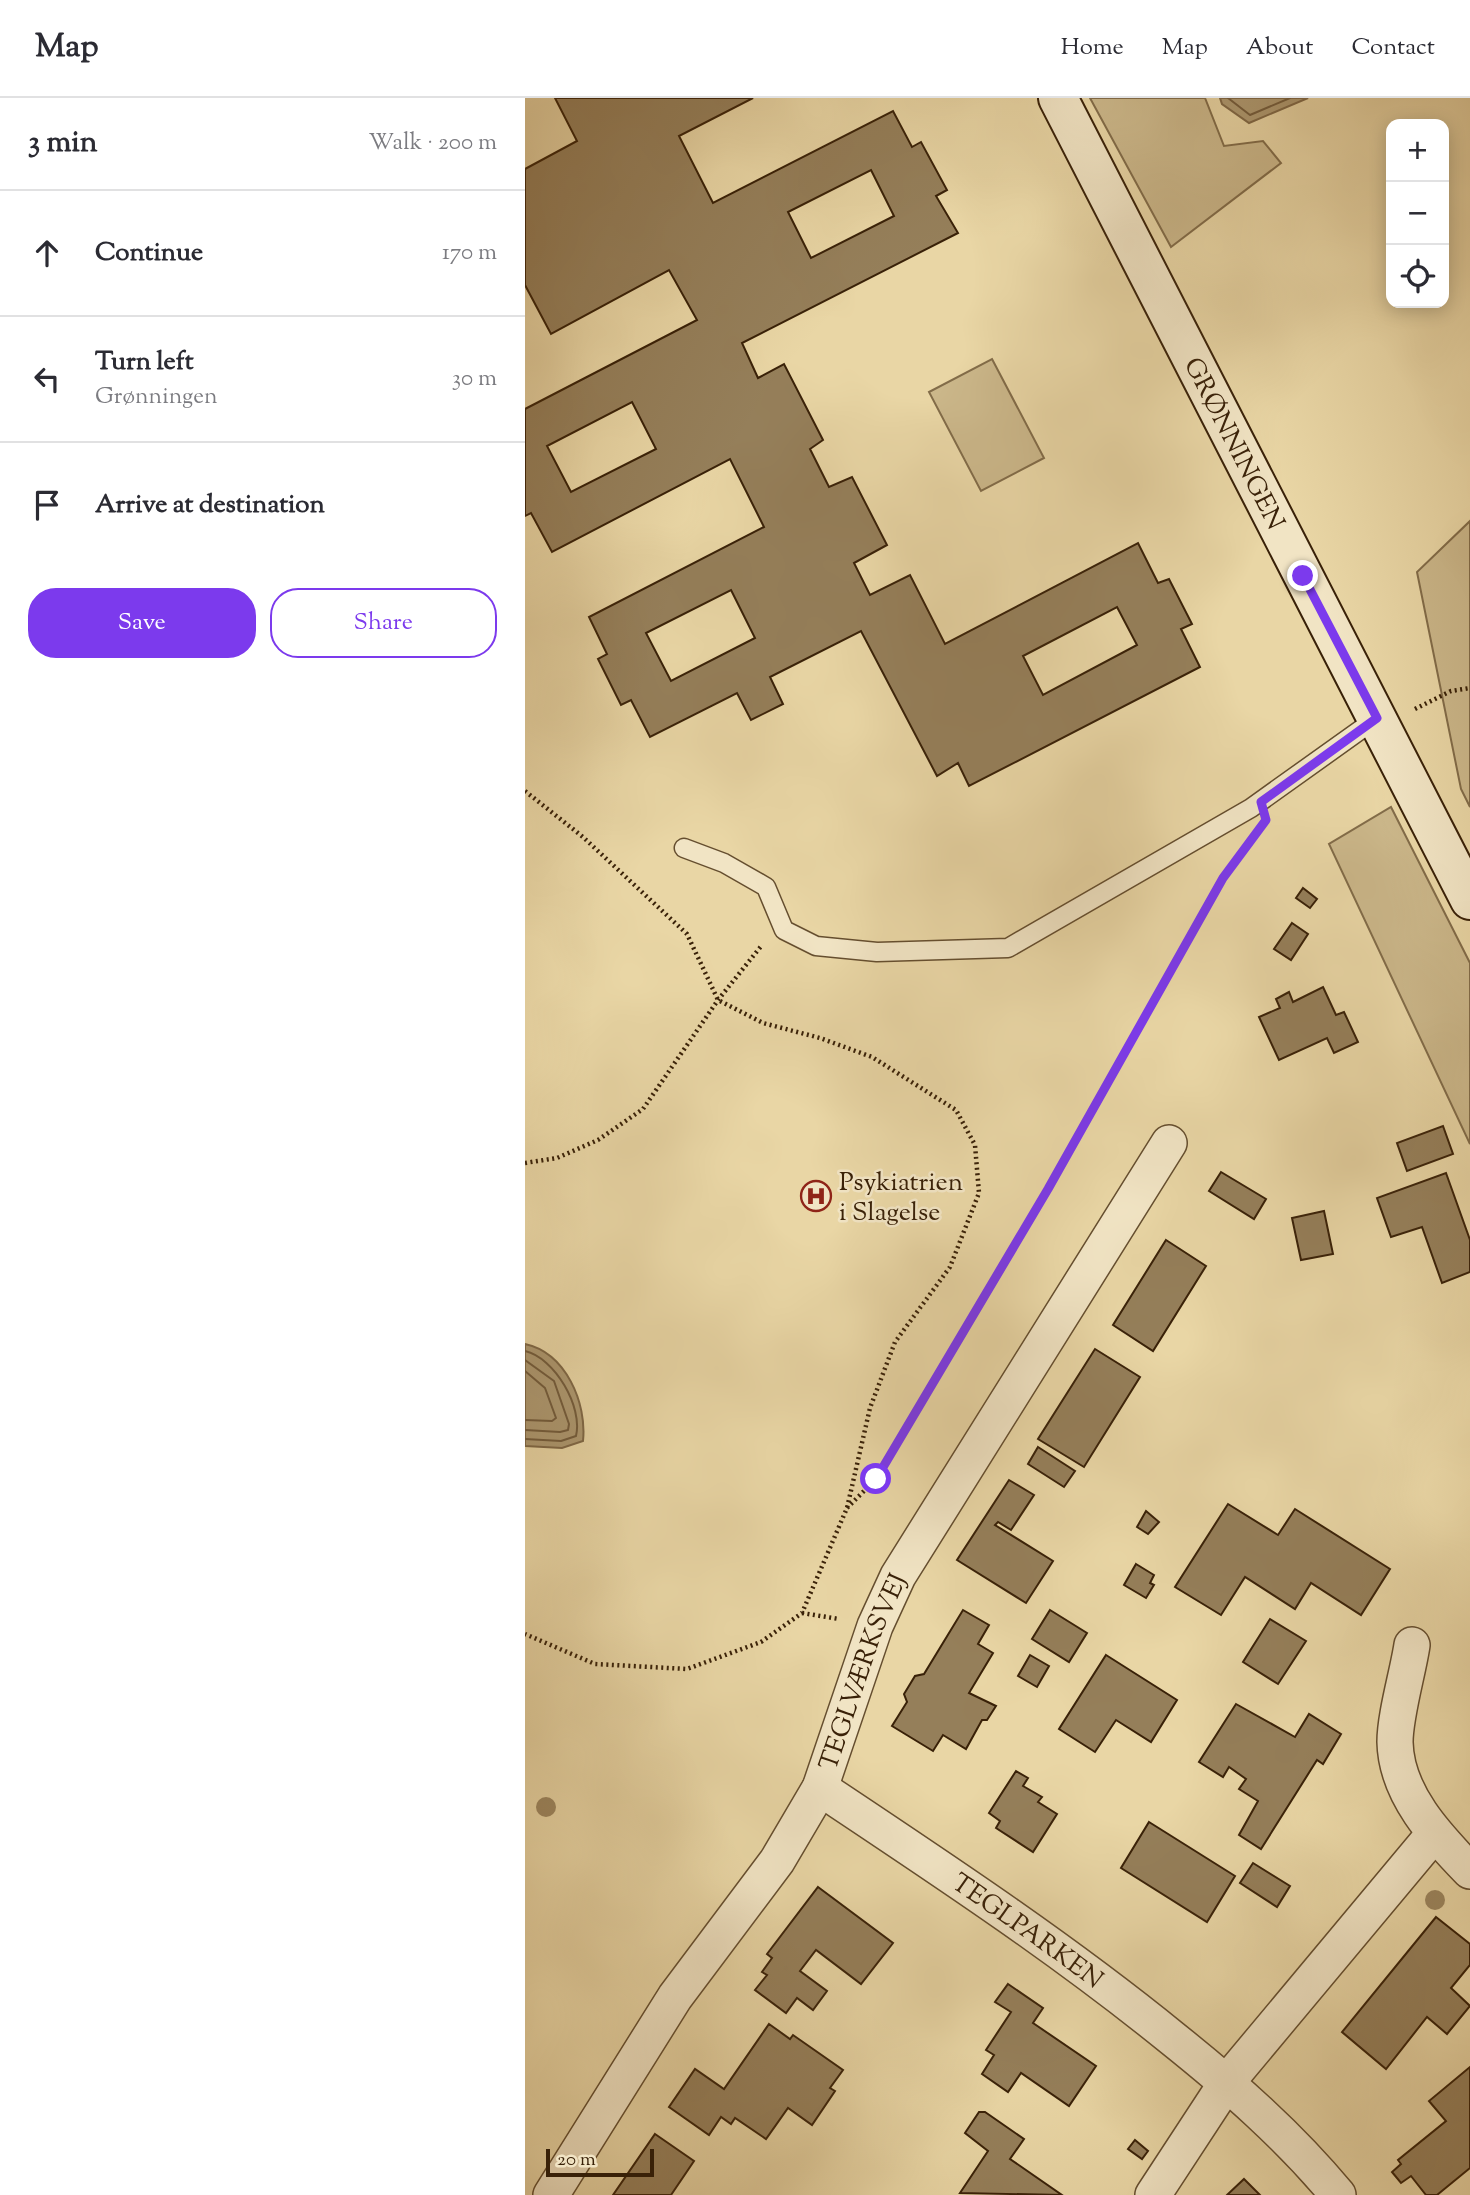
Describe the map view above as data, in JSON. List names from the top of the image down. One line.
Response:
{"streets":{"main road":["GRØNNINGEN"],"street":["TEGLVÆRKSVEJ","TEGLPARKEN"]},"crossings":[["TEGLVÆRKSVEJ","TEGLPARKEN"]],"places":{"hospital":["Psykiatrien i Slagelse"]},"scale_bar":"20 m","page":{"header":"Map","nav":["Home","Map","About","Contact"],"heading":["3 min","Walk · 200 m"],"map_buttons":["+","−"],"list":[["Continue","170 m"],["Turn left","Grønningen","30 m"],"Arrive at destination"],"buttons":["Save","Share"],"scale":"20 m"}}
